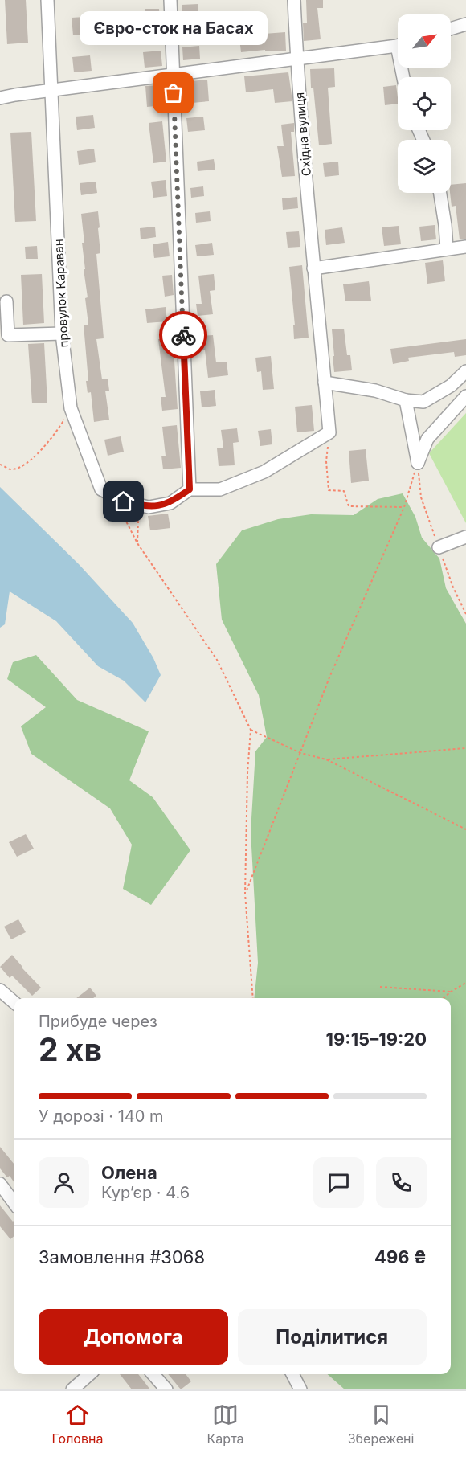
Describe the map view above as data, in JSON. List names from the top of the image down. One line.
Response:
{"streets":{"street":["Східна вулиця","провулок Караван"]},"places":["Євро-сток на Басах"],"north":"top right","page":{"bubble":"Євро-сток на Басах","heading":["2 хв","Прибуде через","19:15–19:20"],"panel":["Олена","Кур’єр · 4.6","Замовлення #3068","496 ₴"],"bar":"У дорозі · 140 m","buttons":["Допомога","Поділитися"],"tabs":["Головна","Карта","Збережені"]}}
